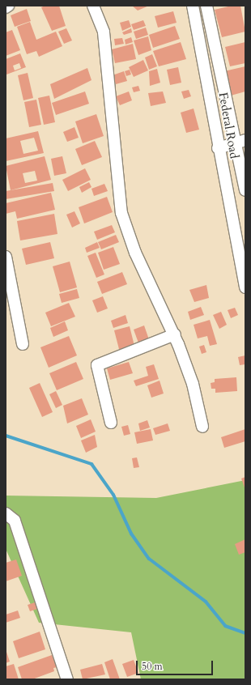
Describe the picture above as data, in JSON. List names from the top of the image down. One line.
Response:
{"streets":{"street":["Federal Road"]},"scale_bar":"50 m"}
